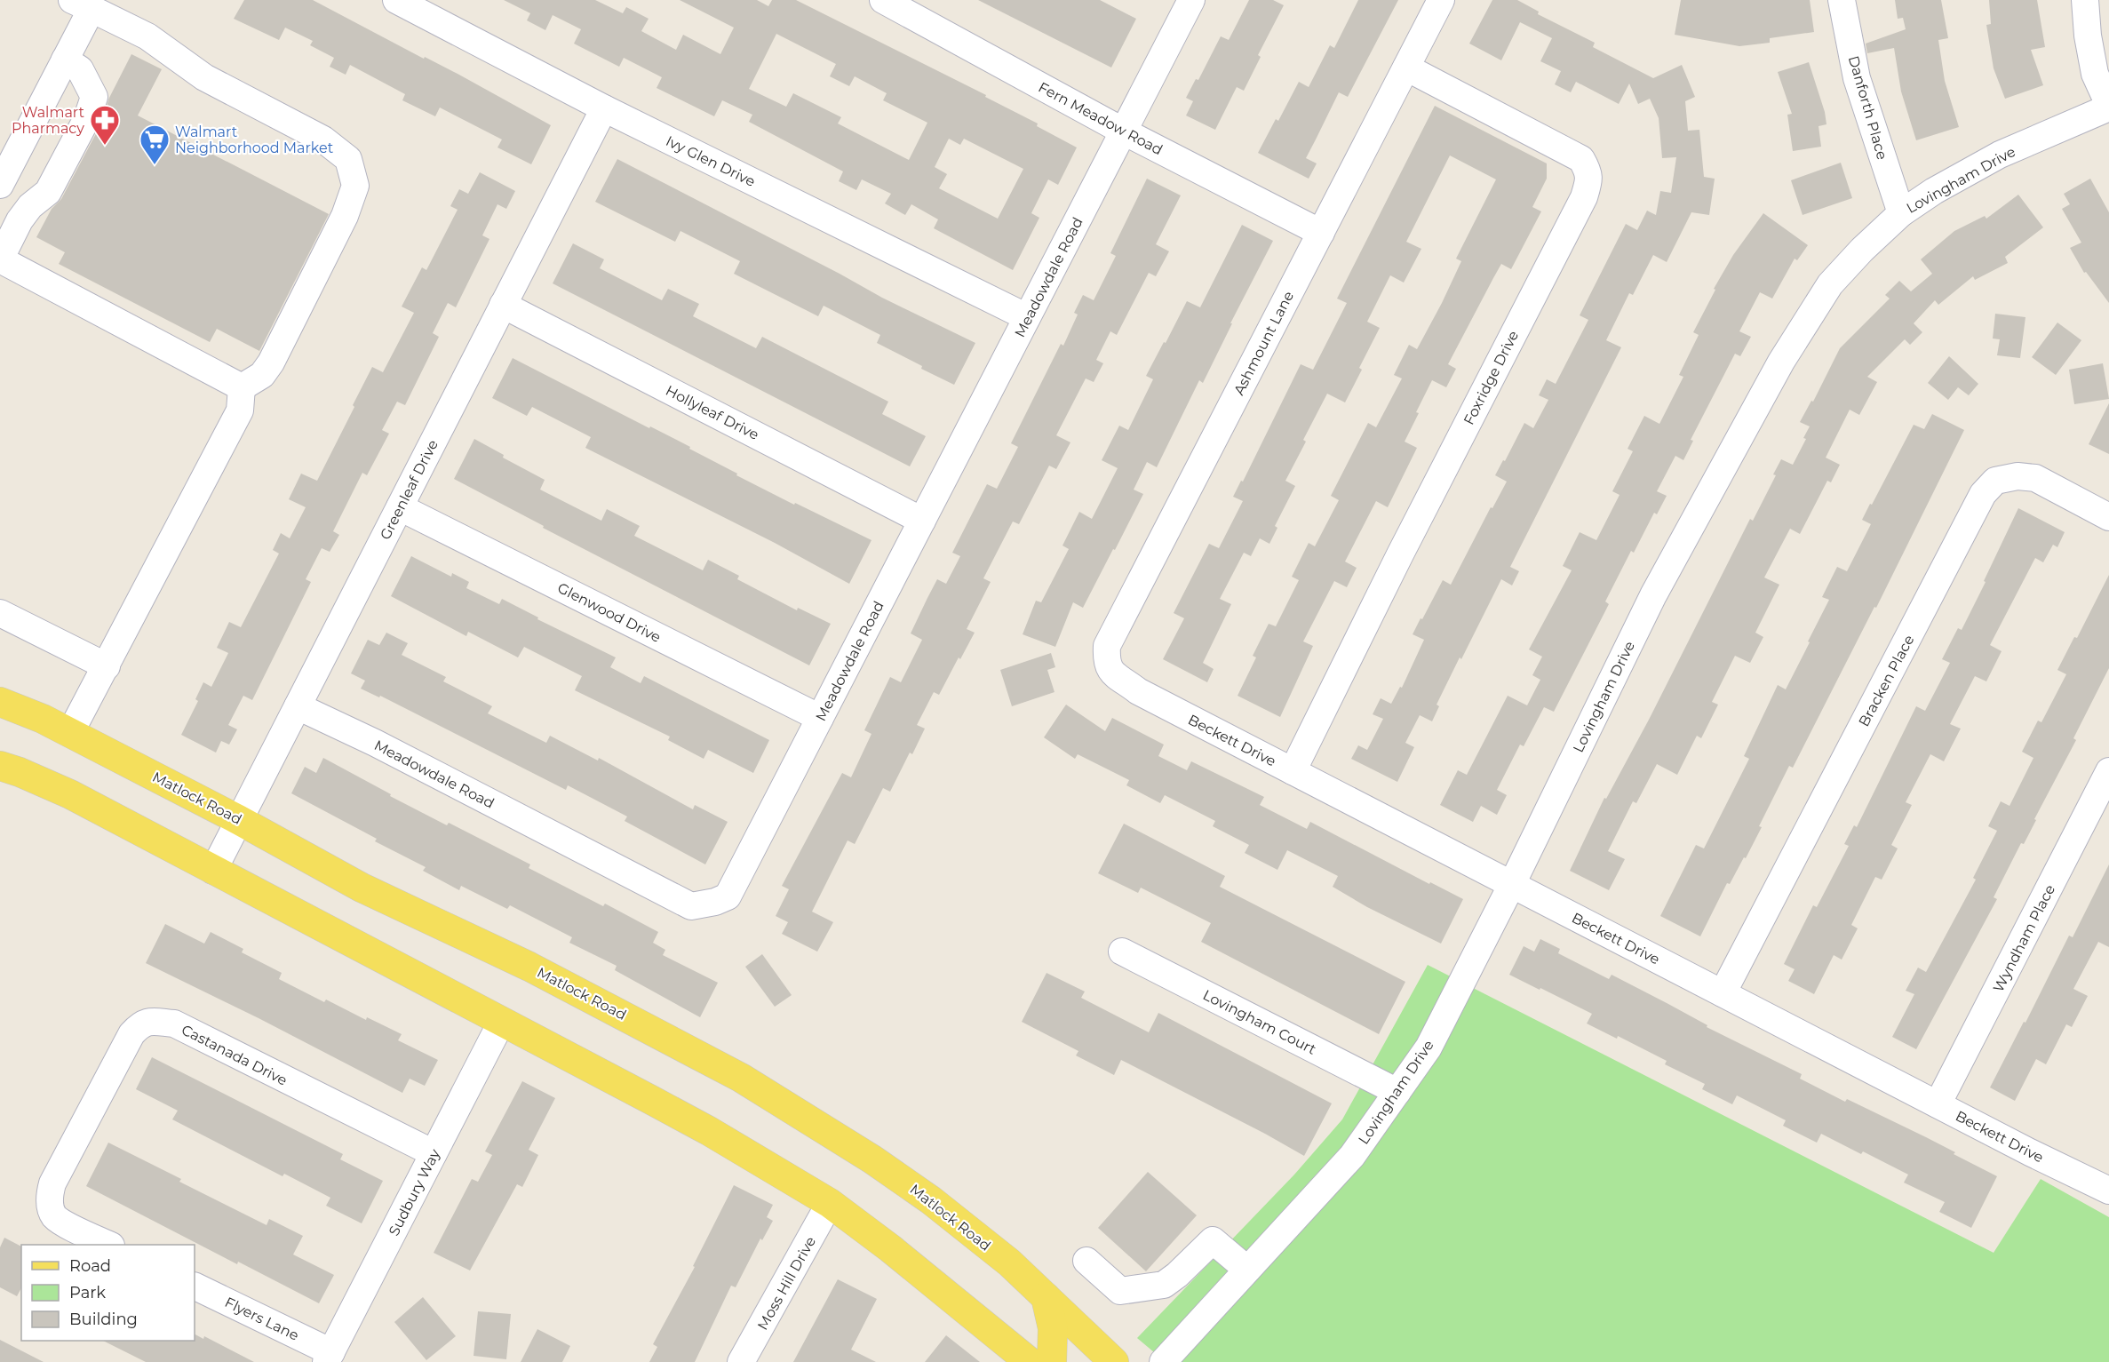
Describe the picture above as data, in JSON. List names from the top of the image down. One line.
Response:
{"streets":{"main road":["Matlock Road"],"street":["Danforth Place","Fern Meadow Road","Ivy Glen Drive","Lovingham Drive","Meadowdale Road","Ashmount Lane","Foxridge Drive","Hollyleaf Drive","Greenleaf Drive","Glenwood Drive","Bracken Place","Beckett Drive","Wyndham Place","Lovingham Court","Castanada Drive","Sudbury Way","Moss Hill Drive","Flyers Lane"]},"crossings":[["Danforth Place","Lovingham Drive"],["Fern Meadow Road","Meadowdale Road"],["Fern Meadow Road","Ashmount Lane"],["Ivy Glen Drive","Meadowdale Road"],["Ivy Glen Drive","Greenleaf Drive"],["Lovingham Drive","Beckett Drive"],["Lovingham Drive","Lovingham Court"],["Meadowdale Road","Hollyleaf Drive"],["Meadowdale Road","Greenleaf Drive"],["Meadowdale Road","Glenwood Drive"],["Ashmount Lane","Foxridge Drive"],["Ashmount Lane","Beckett Drive"],["Foxridge Drive","Beckett Drive"],["Hollyleaf Drive","Greenleaf Drive"],["Greenleaf Drive","Glenwood Drive"],["Greenleaf Drive","Matlock Road"],["Bracken Place","Beckett Drive"],["Beckett Drive","Wyndham Place"],["Castanada Drive","Sudbury Way"],["Sudbury Way","Flyers Lane"]],"places":{"pharmacy":["Walmart Pharmacy"],"supermarket":["Walmart Neighborhood Market"]},"legend":["Road","Park","Building"]}
